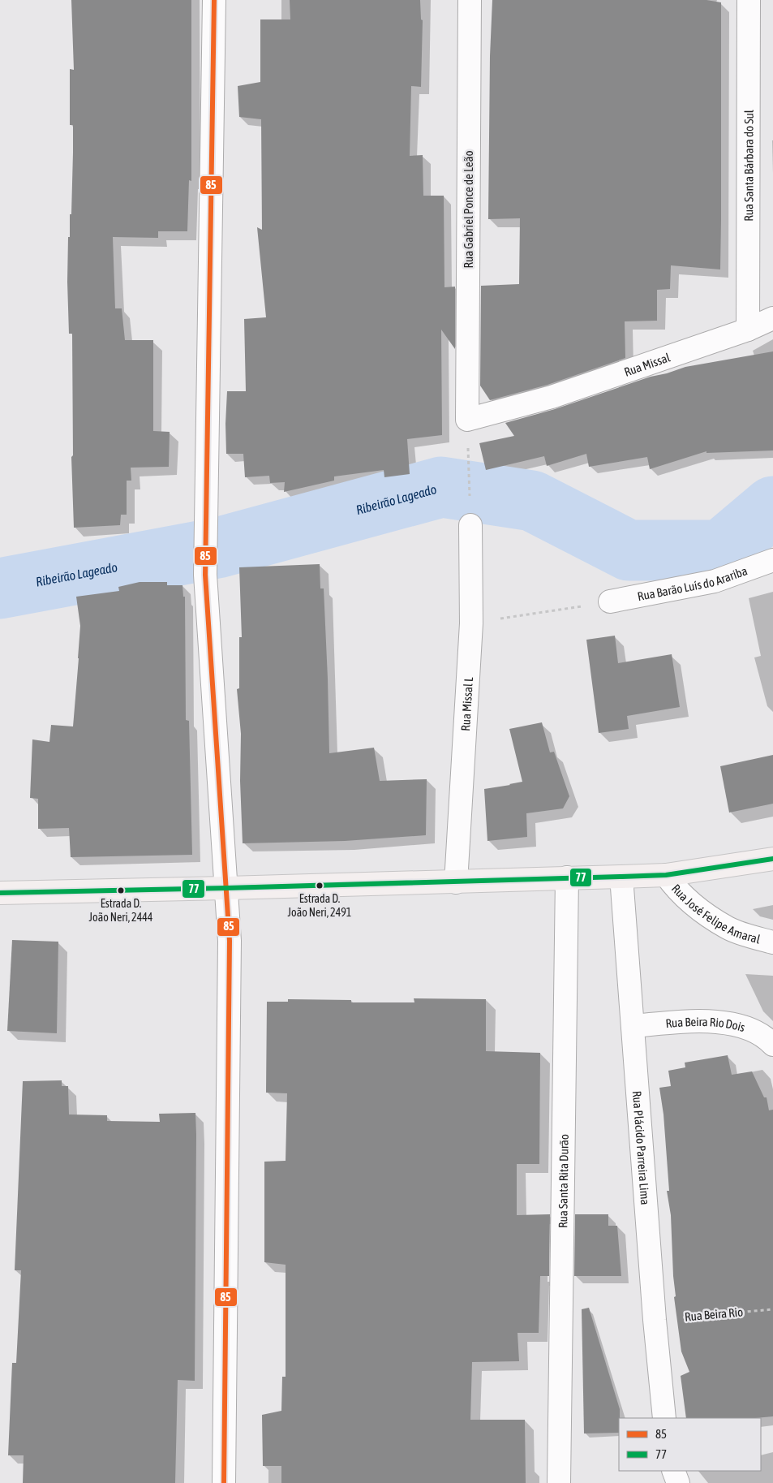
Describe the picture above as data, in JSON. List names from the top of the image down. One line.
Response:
{"streets":{"street":["Rua Santa Bárbara do Sul","Rua Gabriel Ponce de Leão","Rua Missal","Rua Barão Luís do Arariba","Rua Missal L","Rua José Felipe Amaral","Rua Beira Rio Dois","Rua Plácido Parreira Lima","Rua Santa Rita Durão"],"path":["Rua Beira Rio"]},"crossings":[["Rua Santa Bárbara do Sul","Rua Missal"],["Rua Gabriel Ponce de Leão","Rua Missal"],["Rua Beira Rio Dois","Rua Plácido Parreira Lima"],["Rua Plácido Parreira Lima","Rua Beira Rio"]],"water":["Ribeirão Lageado"],"places":["Estrada D. João Neri, 2491","Estrada D. João Neri, 2444"],"lines":["transit line 85","transit line 77"],"legend":["85","77"]}
